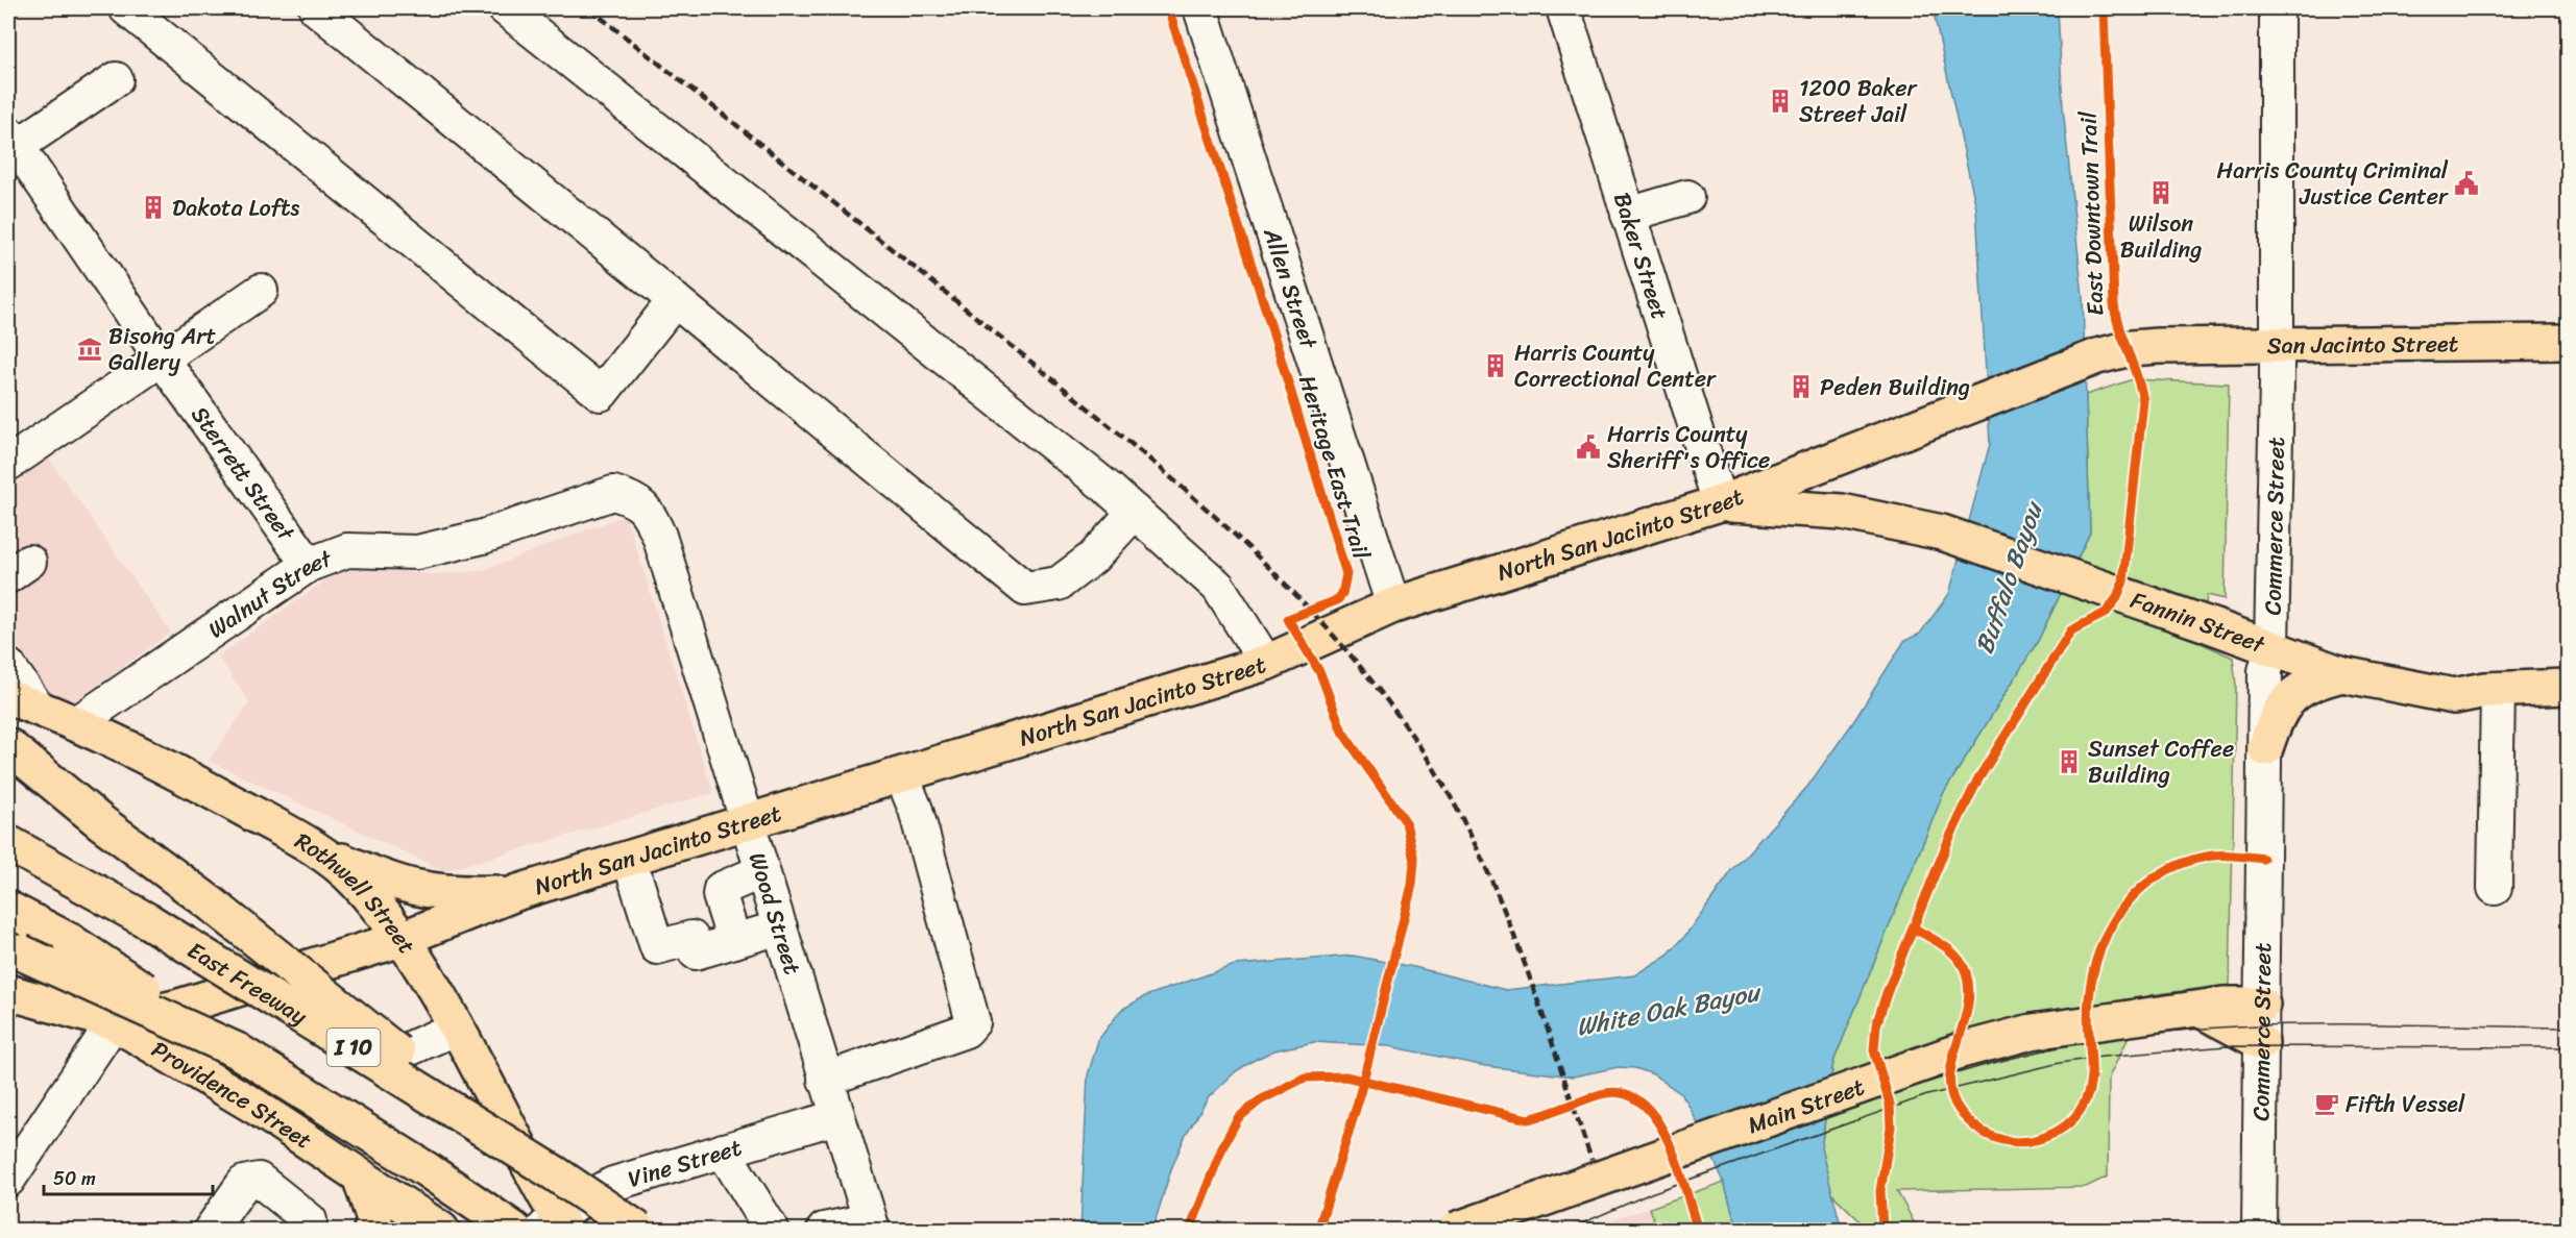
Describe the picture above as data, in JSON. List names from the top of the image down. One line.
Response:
{"streets":{"main road":["San Jacinto Street","North San Jacinto Street","Fannin Street","Rothwell Street","East Freeway","I 10","Providence Street","Main Street"],"street":["Baker Street","Allen Street","Sterrett Street","Commerce Street","Walnut Street","Wood Street","Vine Street"],"cycle path":["East Downtown Trail","Heritage East Trail"]},"crossings":[["Baker Street","North San Jacinto Street"],["Baker Street","Fannin Street"],["Allen Street","North San Jacinto Street"],["San Jacinto Street","Commerce Street"],["San Jacinto Street","North San Jacinto Street"],["Sterrett Street","Walnut Street"],["Commerce Street","Fannin Street"],["Commerce Street","Main Street"],["North San Jacinto Street","Fannin Street"],["North San Jacinto Street","Wood Street"],["Walnut Street","Rothwell Street"],["Walnut Street","Wood Street"],["Rothwell Street","Vine Street"],["Wood Street","Vine Street"]],"water":["Buffalo Bayou","White Oak Bayou"],"places":{"building":["1200 Baker Street Jail","Wilson Building","Dakota Lofts","Harris County Correctional Center","Peden Building","Sunset Coffee Building"],"public building":["Harris County Criminal Justice Center","Harris County Sheriff's Office"],"museum":["Bisong Art Gallery"],"cafe":["Fifth Vessel"]},"scale_bar":"50 m"}
